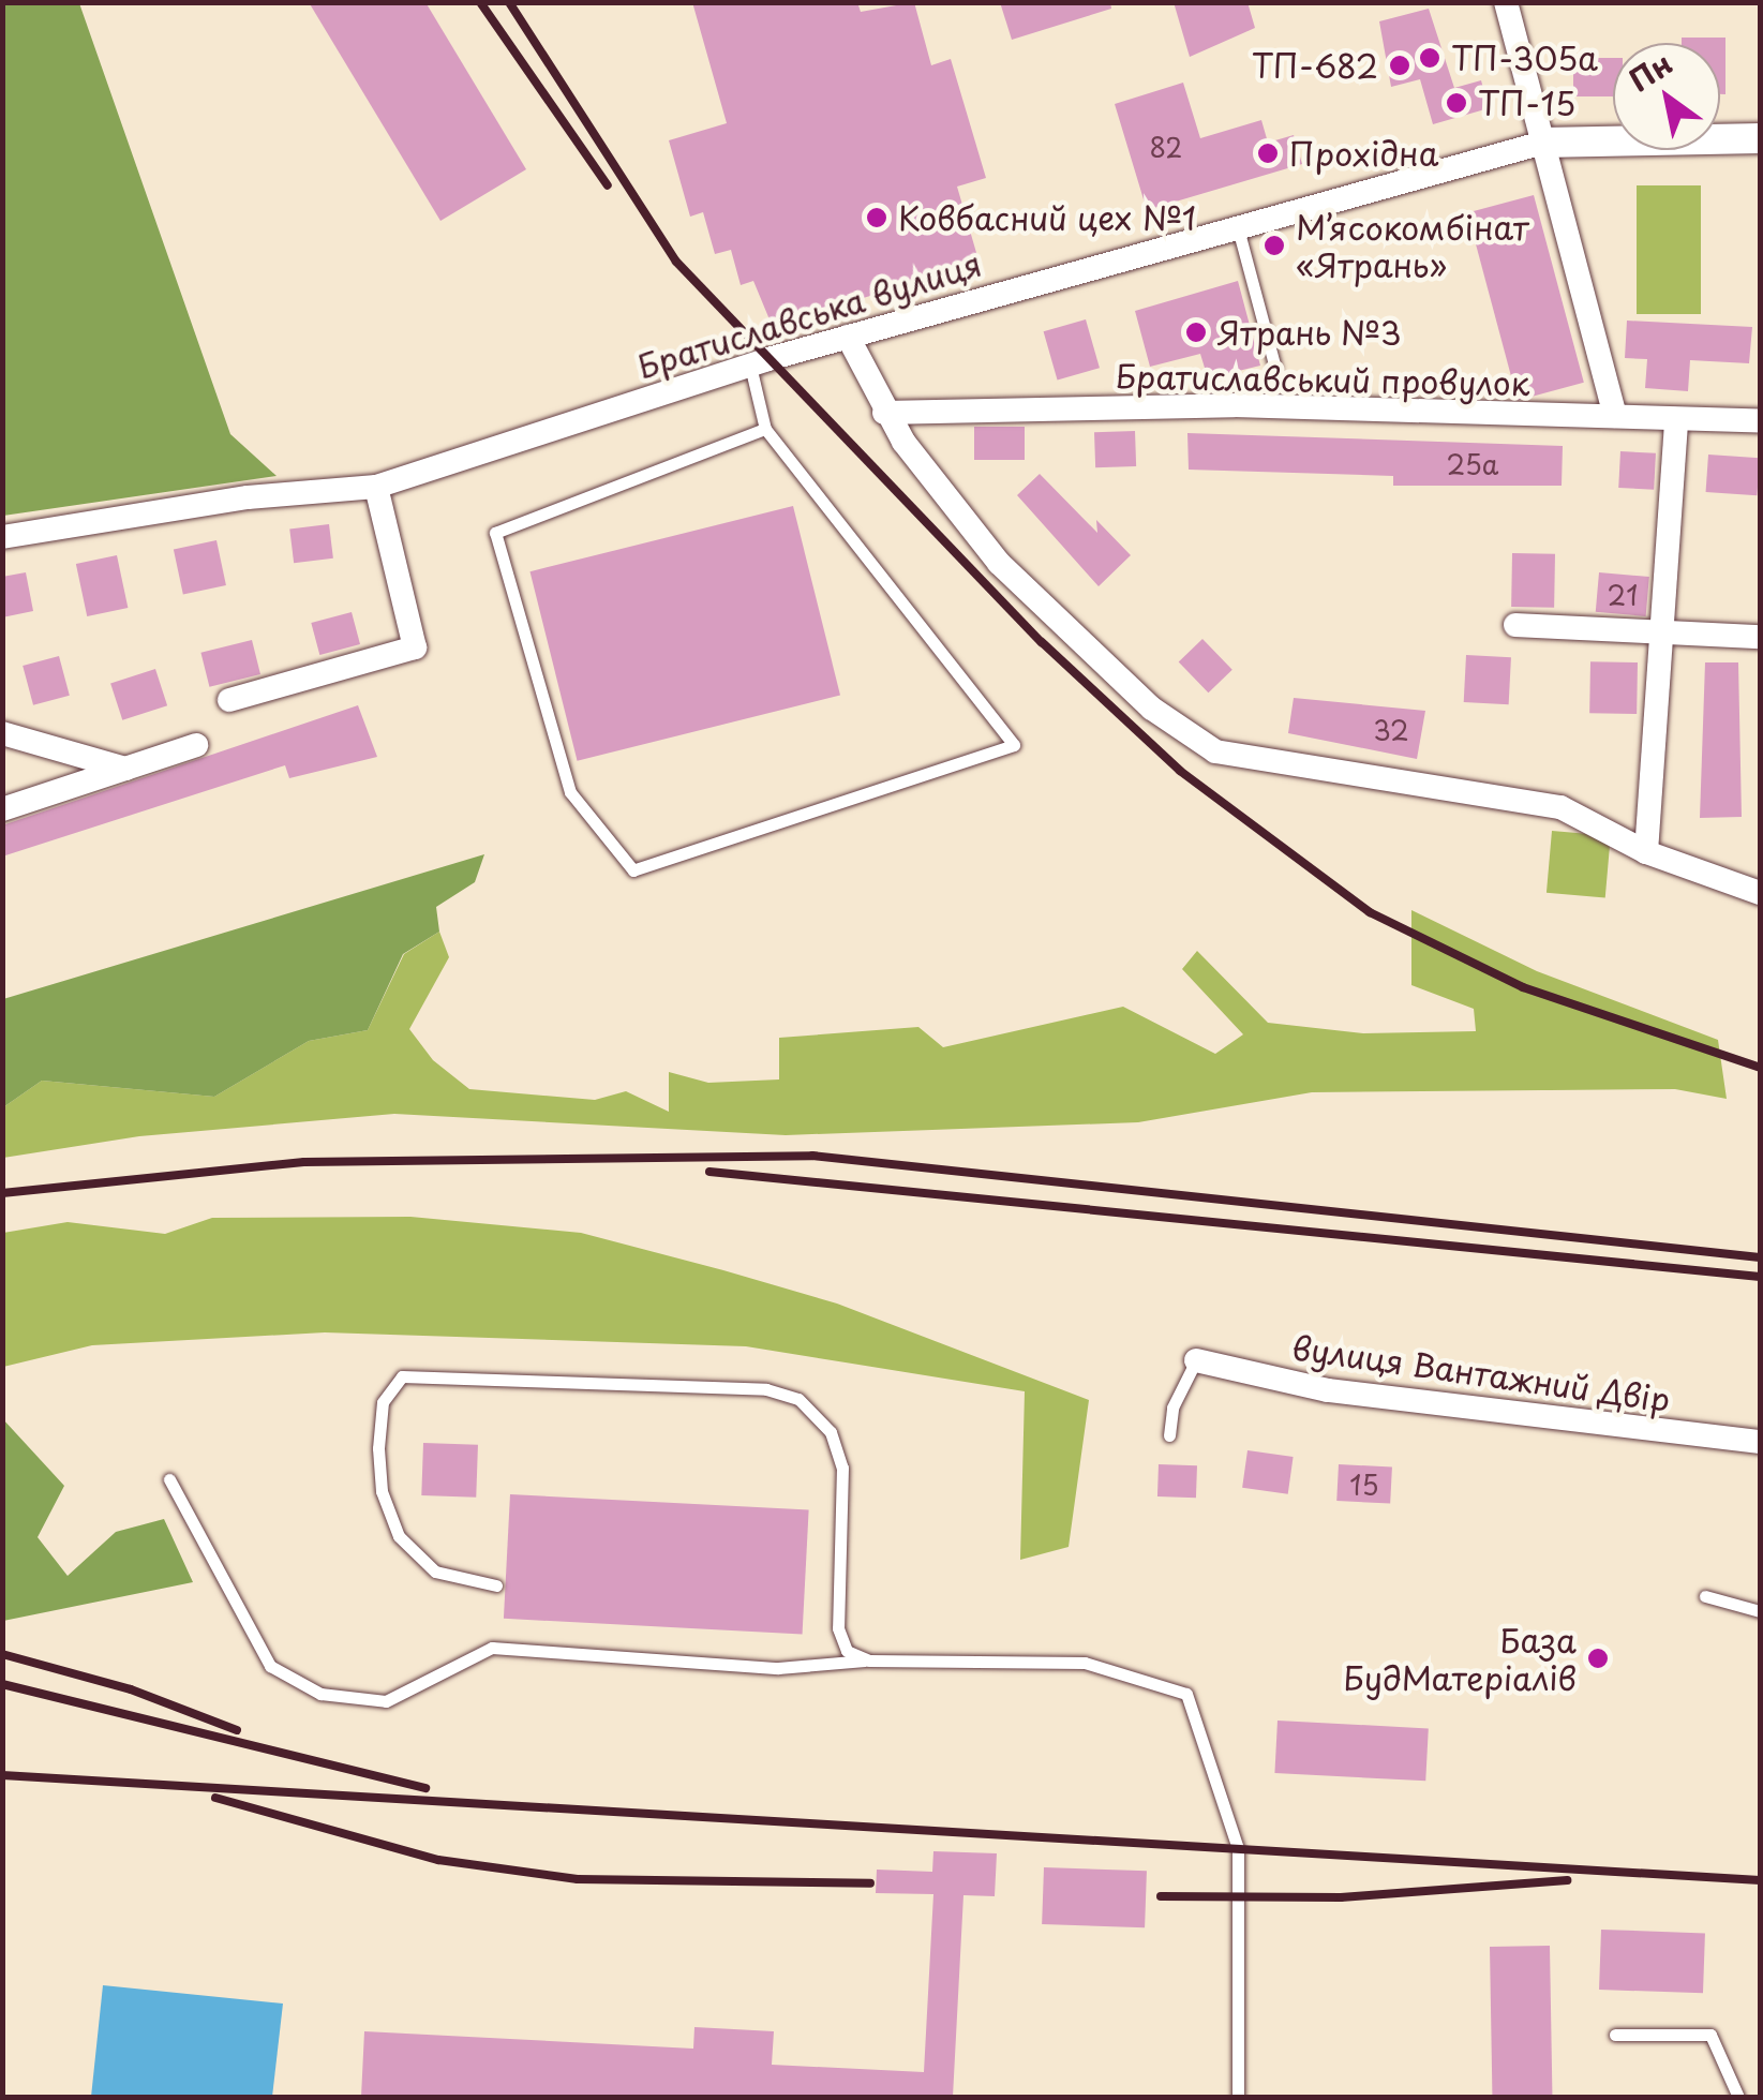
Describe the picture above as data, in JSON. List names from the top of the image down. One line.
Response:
{"streets":{"street":["Братиславська вулиця","Братиславський провулок","вулиця Вантажний Двір"]},"places":["ТП-305а","ТП-682","ТП-15","Прохідна","Ковбасний цех №1","М’ясокомбінат «Ятрань»","Ятрань №3","База БудМатеріалів"],"house_numbers":["82","25а","21","32","15"],"north":"top left"}
